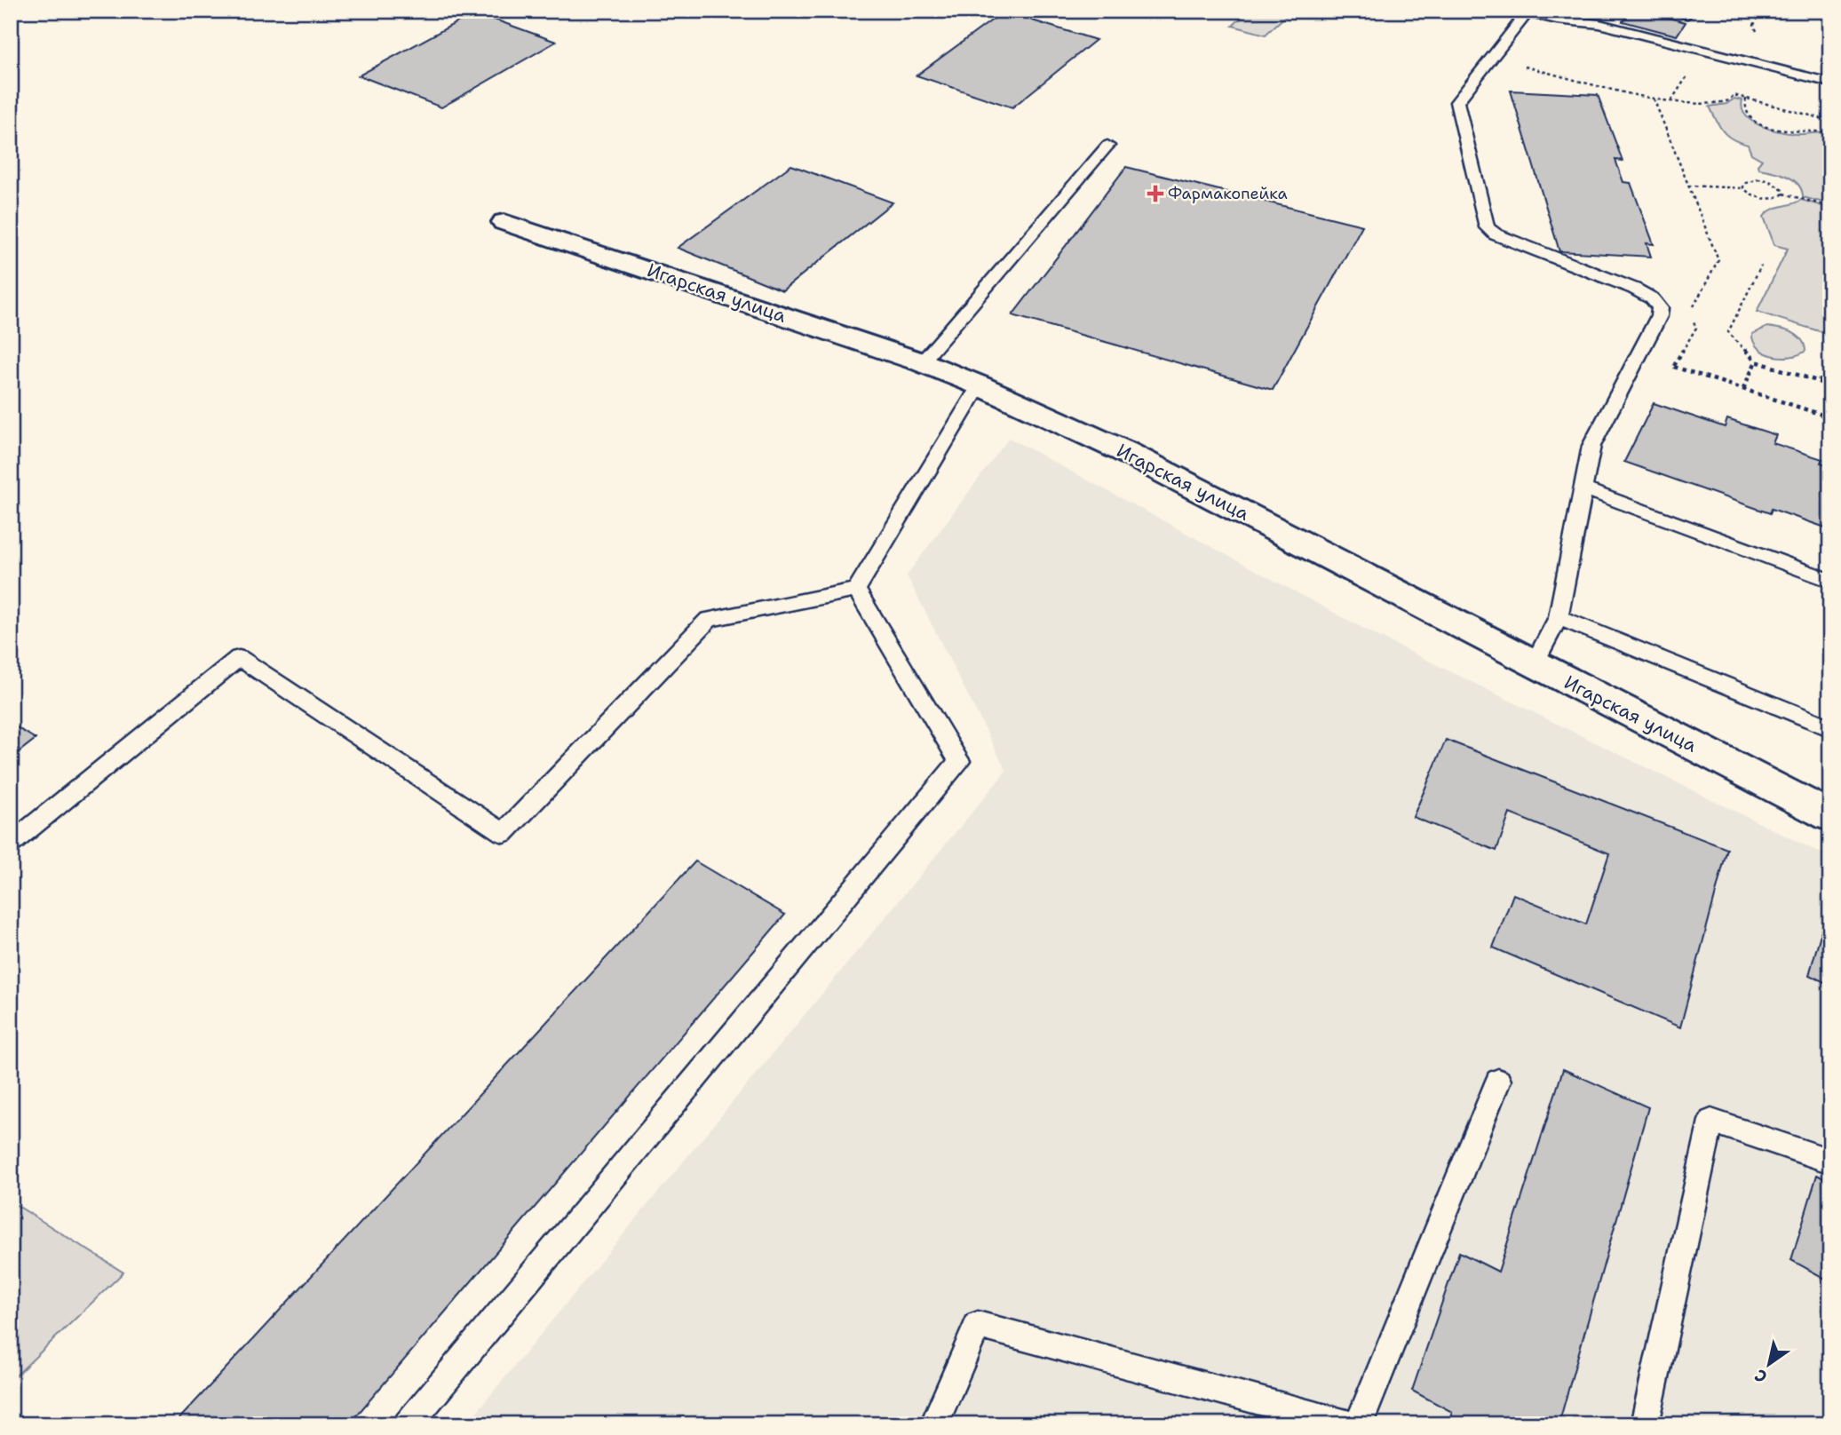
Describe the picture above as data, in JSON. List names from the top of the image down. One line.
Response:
{"streets":{"street":["Игарская улица"]},"places":{"health":["Фармакопейка"]},"north":"bottom left"}
